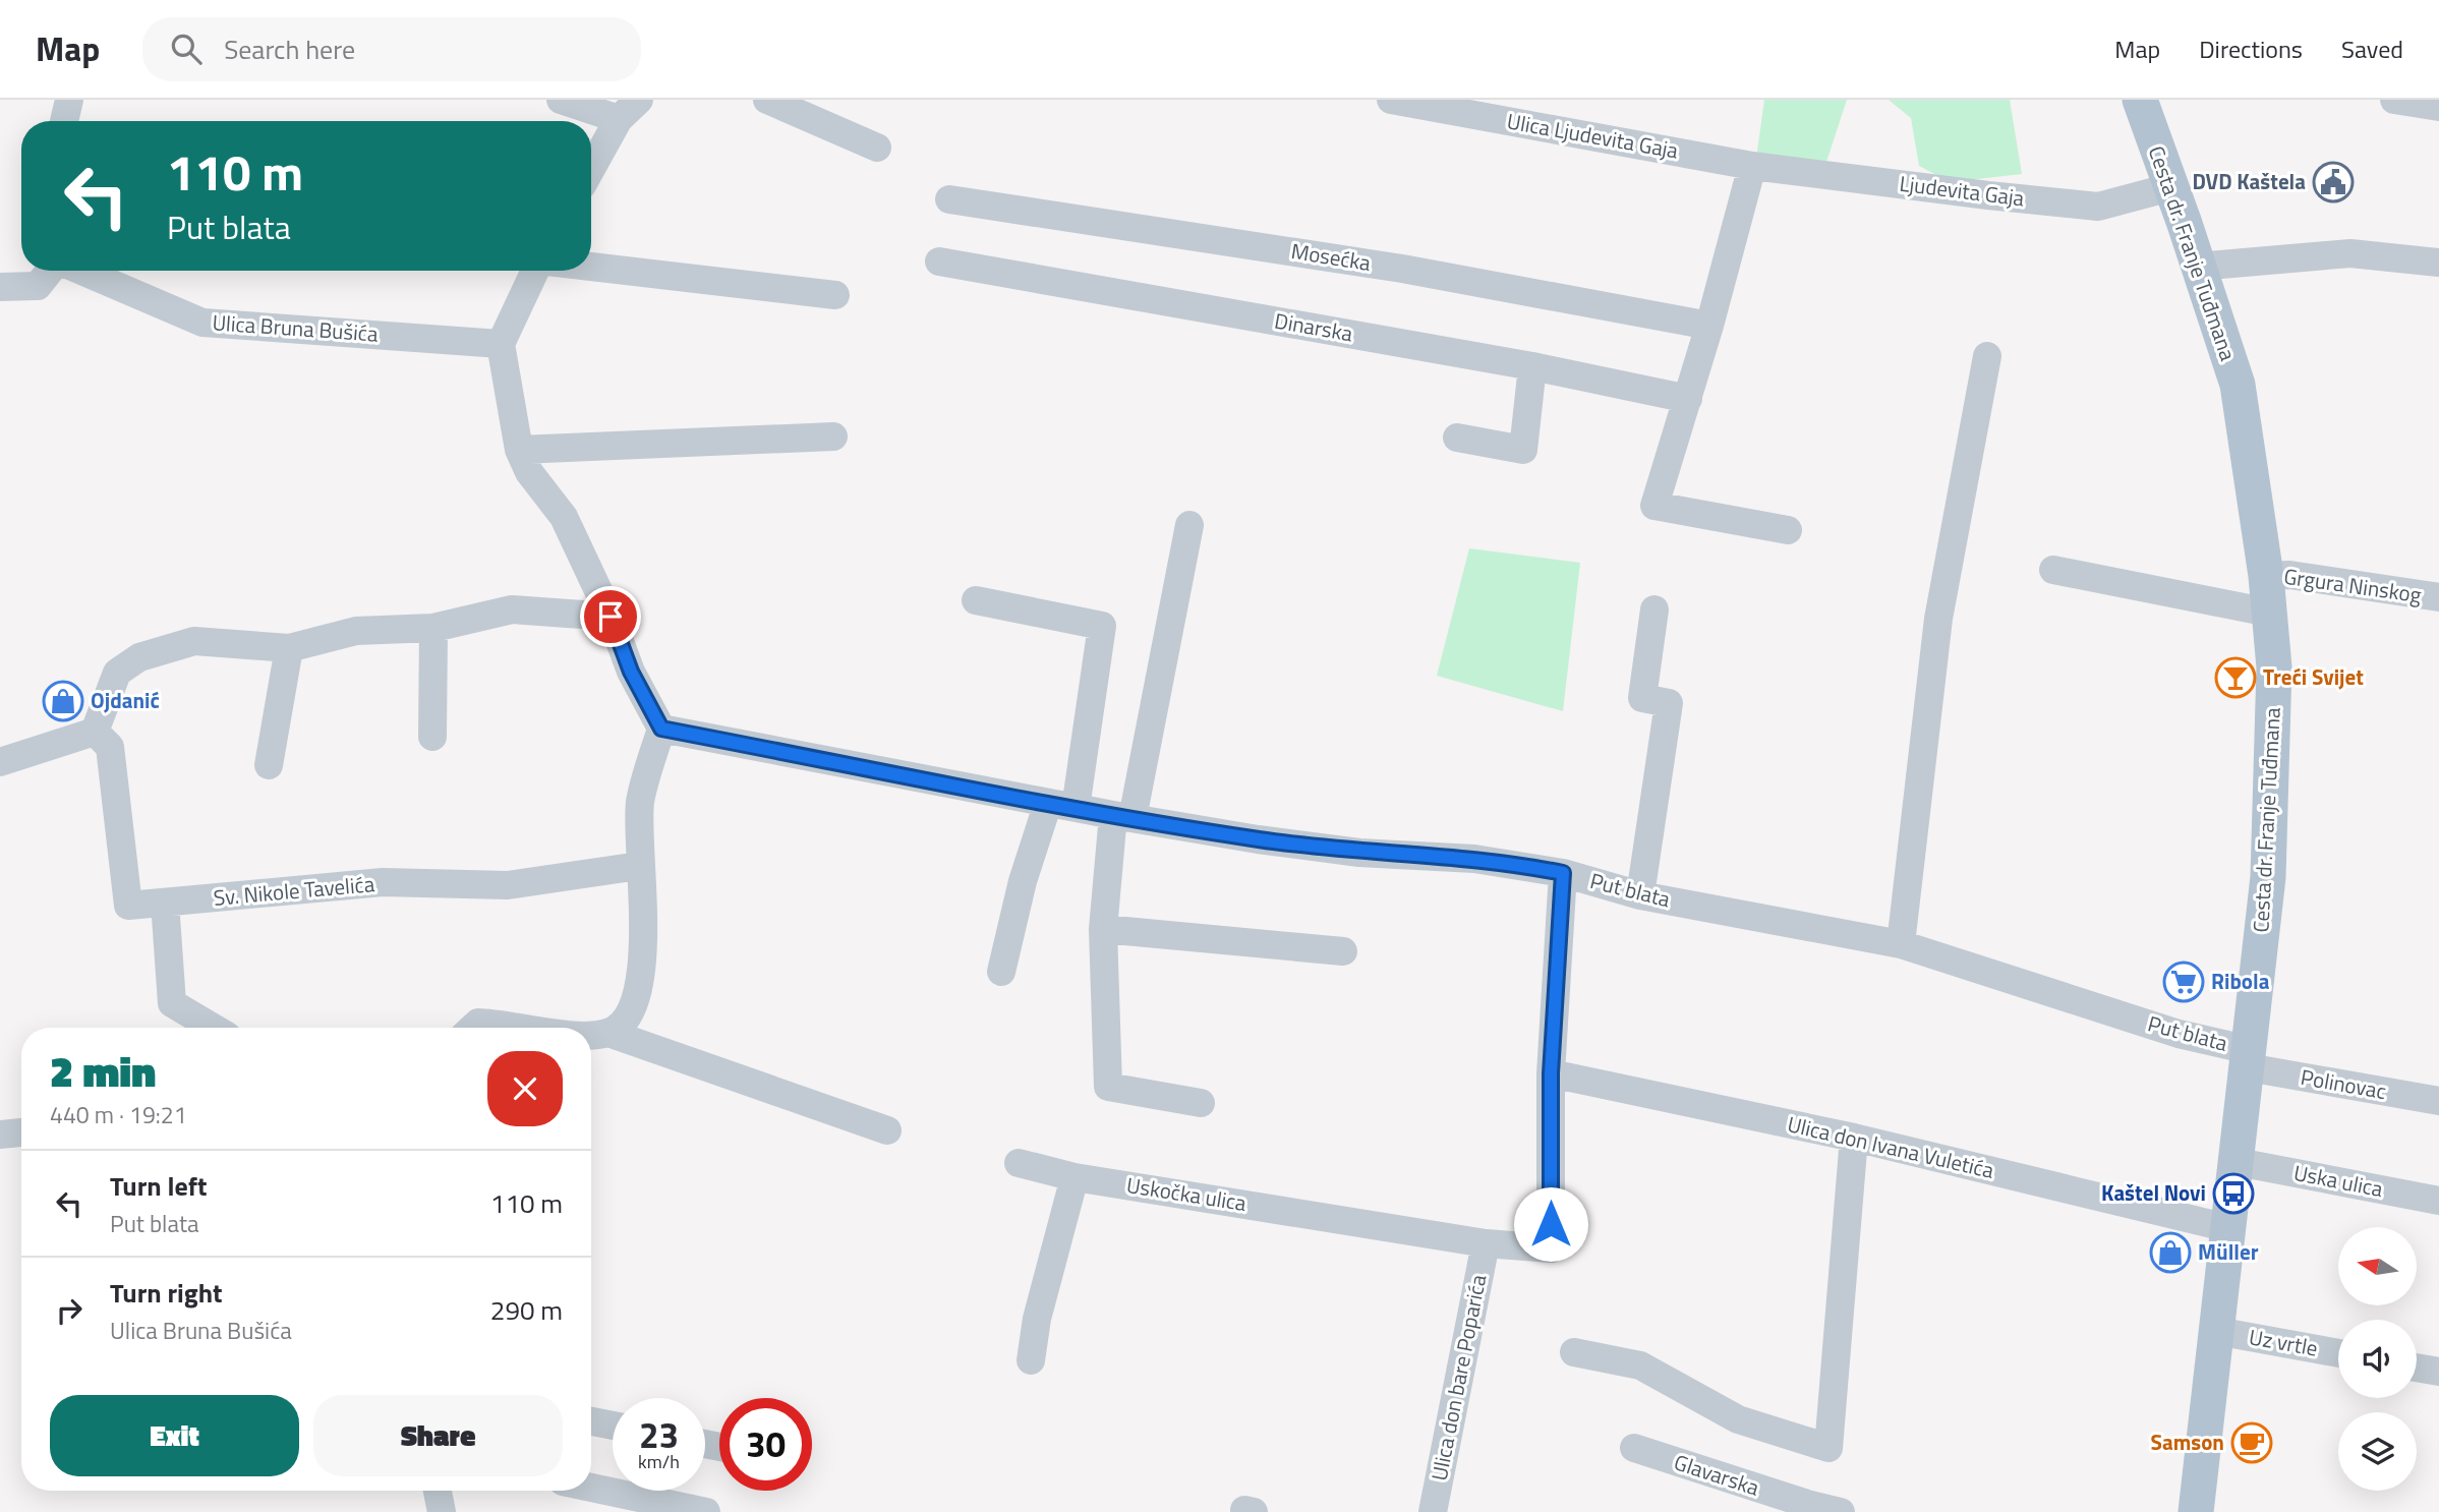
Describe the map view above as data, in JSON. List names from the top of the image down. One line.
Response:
{"streets":{"main road":["Cesta dr. Franje Tuđmana"],"street":["Ulica Ljudevita Gaja","Ljudevita Gaja","Mosećka","Dinarska","Ulica Bruna Bušića","Grgura Ninskog","Put blata","Sv. Nikole Tavelića","Polinovac","Ulica don Ivana Vuletića","Uska ulica","Uskočka ulica","Uz vrtle","Ulica don bare Poparića","Glavarska"]},"crossings":[["Ulica Ljudevita Gaja","Ljudevita Gaja"],["Ljudevita Gaja","Cesta dr. Franje Tuđmana"],["Cesta dr. Franje Tuđmana","Grgura Ninskog"],["Cesta dr. Franje Tuđmana","Put blata"],["Cesta dr. Franje Tuđmana","Polinovac"],["Cesta dr. Franje Tuđmana","Ulica don Ivana Vuletića"],["Cesta dr. Franje Tuđmana","Uska ulica"],["Cesta dr. Franje Tuđmana","Uz vrtle"],["Put blata","Polinovac"],["Ulica don Ivana Vuletića","Uskočka ulica"],["Uskočka ulica","Ulica don bare Poparića"]],"places":{"public building":["DVD Kaštela"],"bar":["Treći Svijet"],"shop":["Ojdanić","Müller"],"supermarket":["Ribola"],"bus stop":["Kaštel Novi"],"cafe":["Samson"]},"north":"left","page":{"header":"Map","search":"Search here","nav":["Map","Directions","Saved"],"turn":["110 m","Put blata"],"heading":["2 min","440 m · 19:21"],"list":[{"name":"Turn left","note":"Put blata","value":"110 m"},{"name":"Turn right","note":"Ulica Bruna Bušića","value":"290 m"}],"buttons":["Exit","Share"],"speed":"23 km/h","limit":"30"}}
